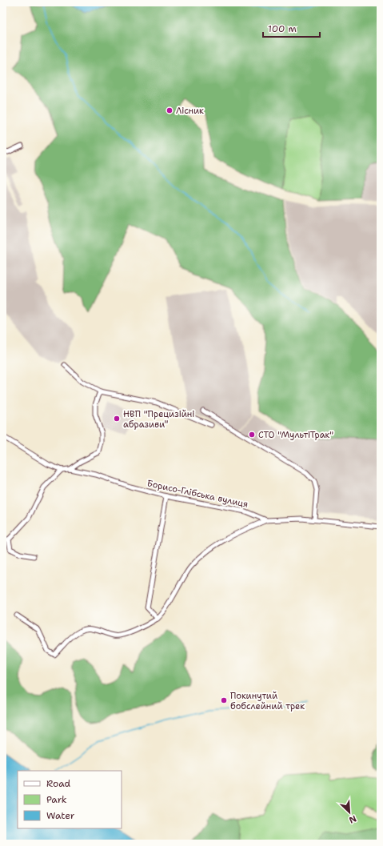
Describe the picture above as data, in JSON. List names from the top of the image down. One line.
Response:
{"streets":{"street":["Борисо-Глібська вулиця"]},"places":["Лісник","НВП \"Прецизійні абразиви\"","СТО \"МультіТрак\"","Покинутий бобслейний трек"],"legend":["Road","Park","Water"],"scale_bar":"100 m","north":"bottom right"}
